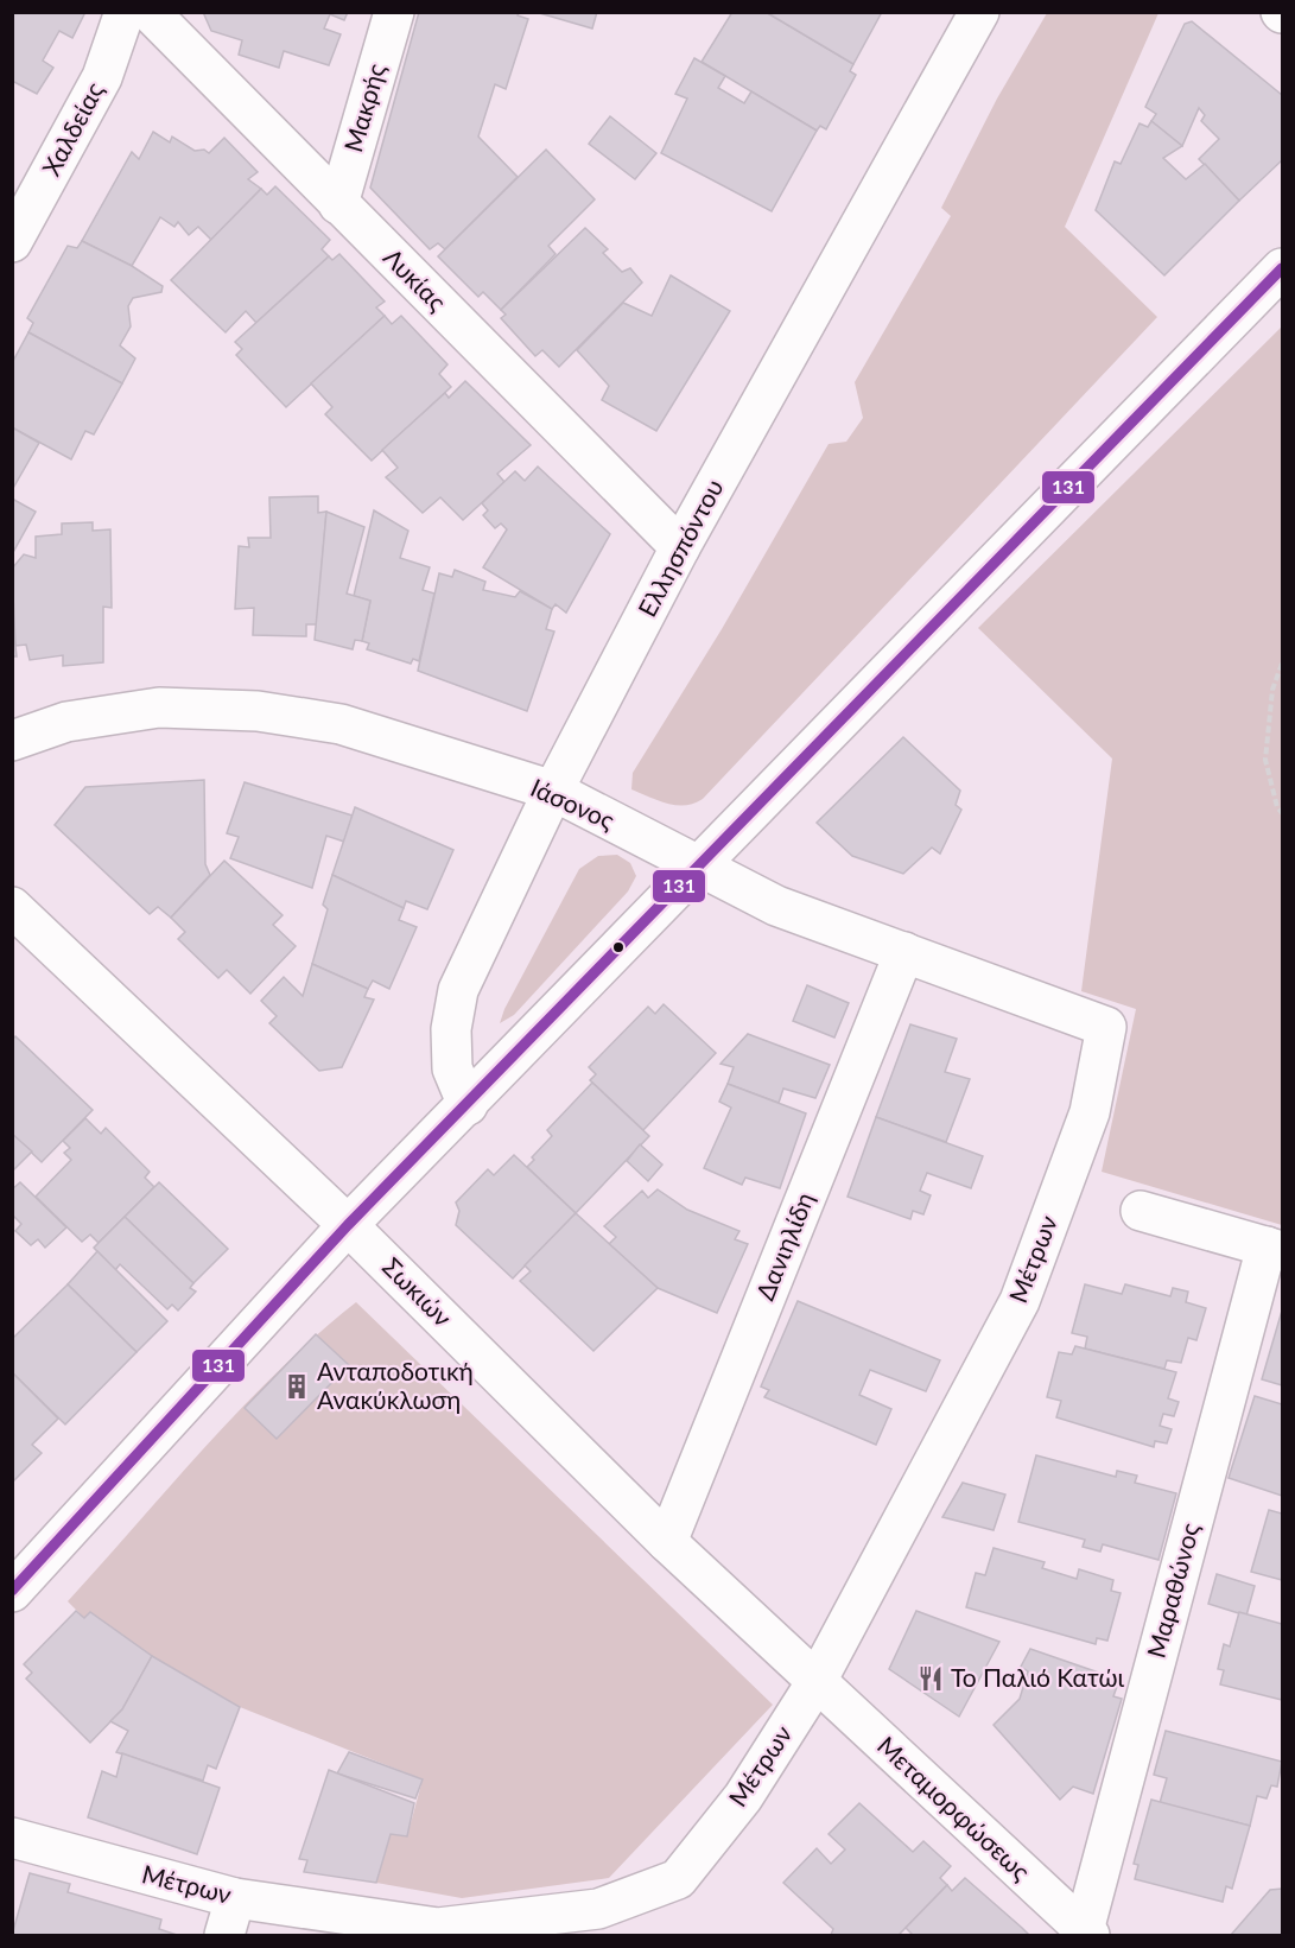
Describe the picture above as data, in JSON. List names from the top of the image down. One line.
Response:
{"streets":{"street":["Μακρής","Χαλδείας","Λυκίας","Ελλησπόντου","Ιάσονος","Δανιηλίδη","Μέτρων","Σωκιών","Μαραθώνος","Μεταμορφώσεως"]},"crossings":[["Μακρής","Λυκίας"],["Λυκίας","Ελλησπόντου"],["Ελλησπόντου","Ιάσονος"],["Ιάσονος","Δανιηλίδη"],["Ιάσονος","Μέτρων"],["Δανιηλίδη","Σωκιών"],["Μέτρων","Σωκιών"],["Μέτρων","Μεταμορφώσεως"],["Σωκιών","Μεταμορφώσεως"],["Μαραθώνος","Μεταμορφώσεως"]],"places":{"building":["Ανταποδοτική Ανακύκλωση"],"restaurant":["Το Παλιό Κατώι"]},"lines":["transit line 131"]}
